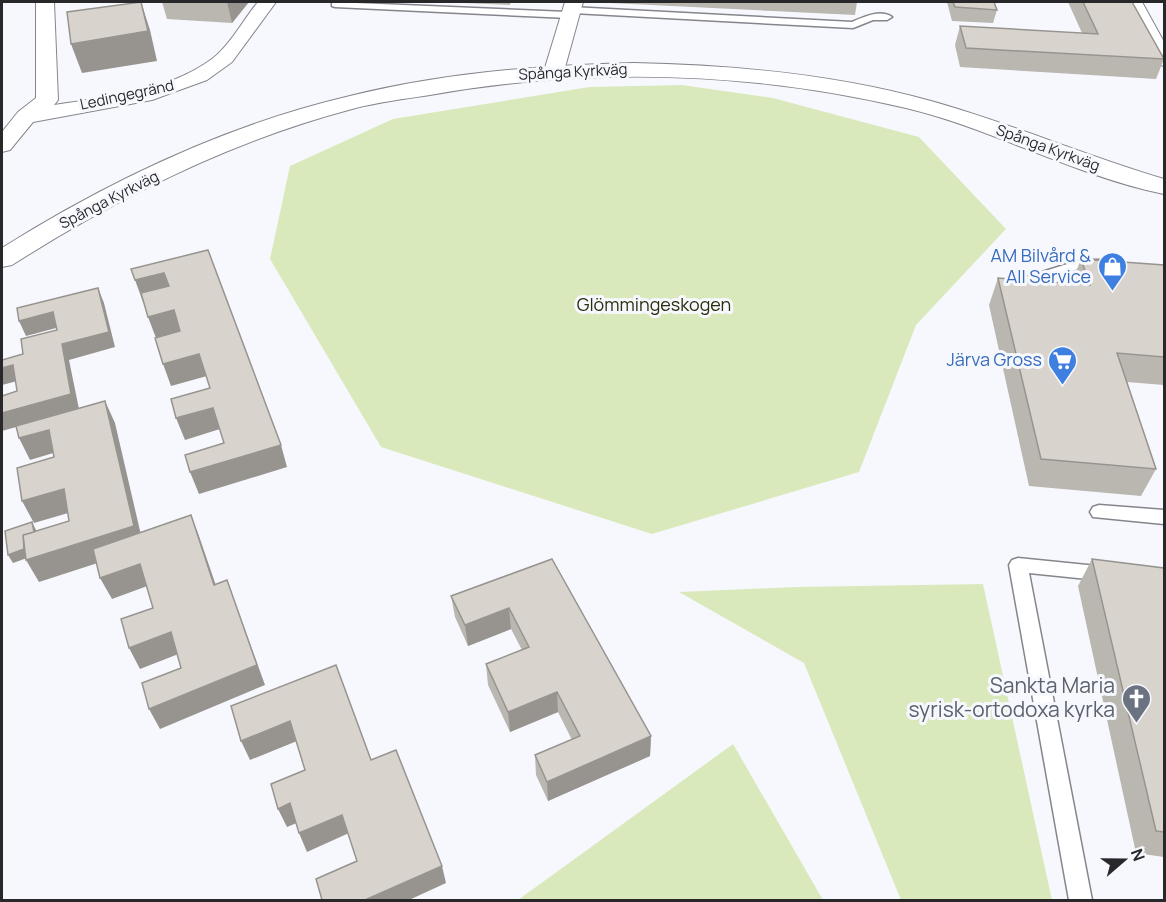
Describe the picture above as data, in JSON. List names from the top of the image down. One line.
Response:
{"streets":{"street":["Spånga Kyrkväg","Ledingegränd"]},"parks":["Glömmingeskogen"],"places":{"shop":["AM Bilvård & All Service"],"supermarket":["Järva Gross"],"church":["Sankta Maria syrisk-ortodoxa kyrka"]},"north":"right"}
